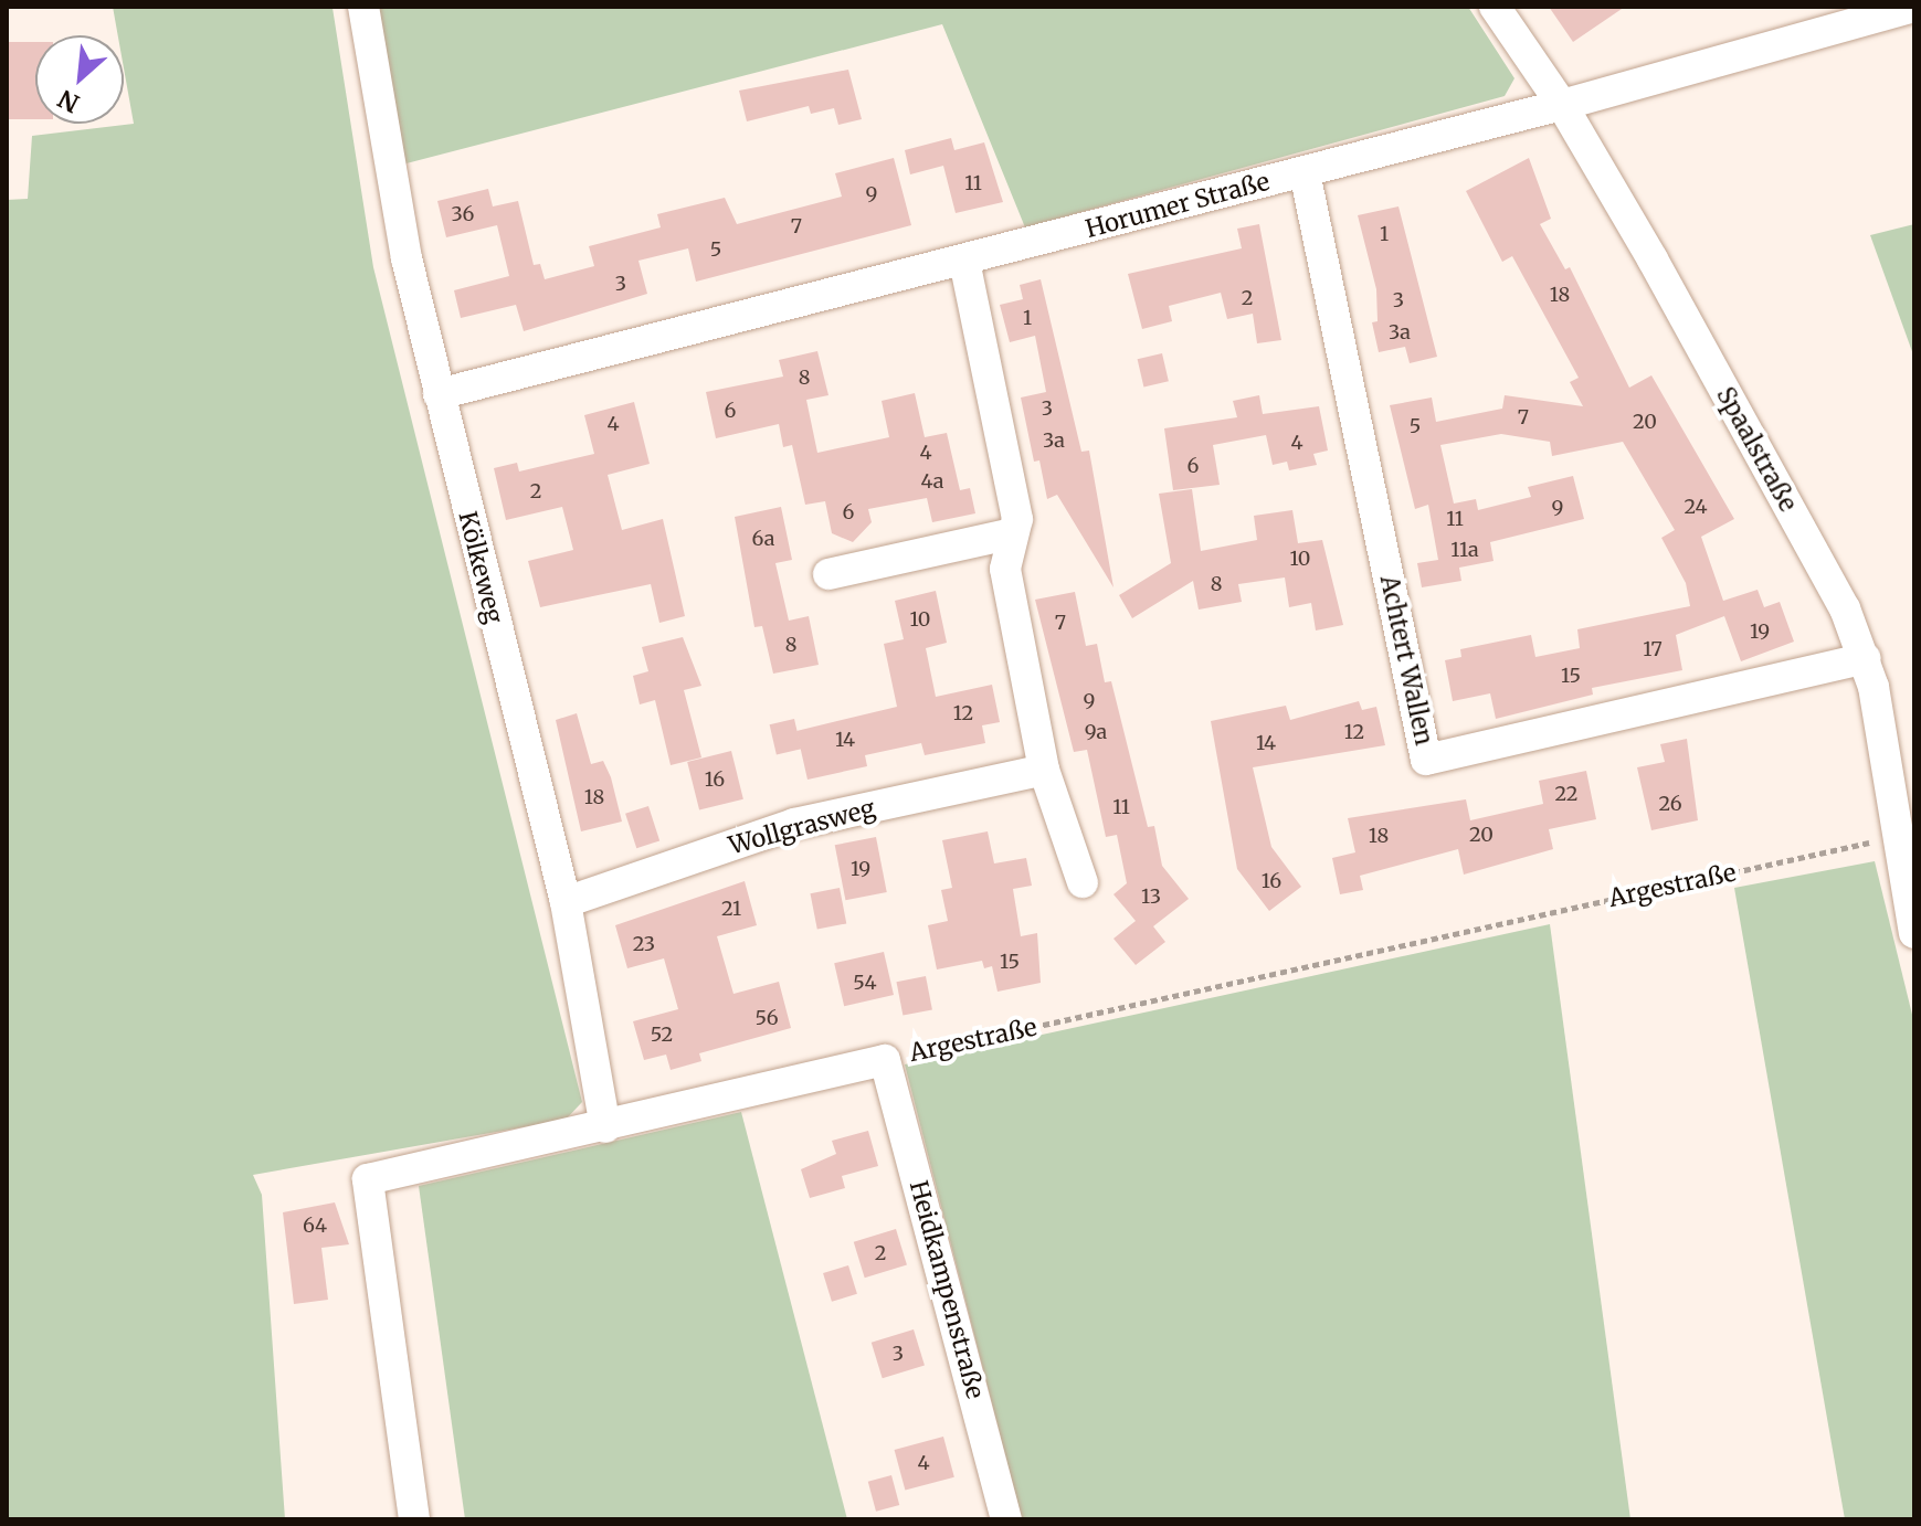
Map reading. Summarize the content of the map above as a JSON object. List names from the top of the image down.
{
  "streets": {
    "street": [
      "Horumer Straße",
      "Spaalstraße",
      "Kölkeweg",
      "Achtert Wallen",
      "Wollgrasweg",
      "Argestraße",
      "Heidkampenstraße"
    ]
  },
  "crossings": [
    ["Horumer Straße", "Spaalstraße"],
    ["Horumer Straße", "Kölkeweg"],
    ["Horumer Straße", "Achtert Wallen"],
    ["Spaalstraße", "Achtert Wallen"],
    ["Spaalstraße", "Argestraße"],
    ["Kölkeweg", "Wollgrasweg"],
    ["Kölkeweg", "Argestraße"],
    ["Argestraße", "Heidkampenstraße"]
  ],
  "house_numbers": [
    "11",
    "9",
    "36",
    "7",
    "1",
    "5",
    "3",
    "18",
    "2",
    "3",
    "1",
    "3a",
    "8",
    "3",
    "6",
    "7",
    "20",
    "4",
    "5",
    "3a",
    "4",
    "4",
    "6",
    "4a",
    "2",
    "24",
    "9",
    "6",
    "11",
    "6a",
    "11a",
    "10",
    "8",
    "10",
    "7",
    "19",
    "8",
    "17",
    "15",
    "9",
    "12",
    "9a",
    "12",
    "14",
    "14",
    "16",
    "22",
    "18",
    "26",
    "11",
    "20",
    "18",
    "19",
    "16",
    "13",
    "21",
    "23",
    "15",
    "54",
    "56",
    "52",
    "64",
    "2",
    "3",
    "4"
  ],
  "north": "bottom left"
}
